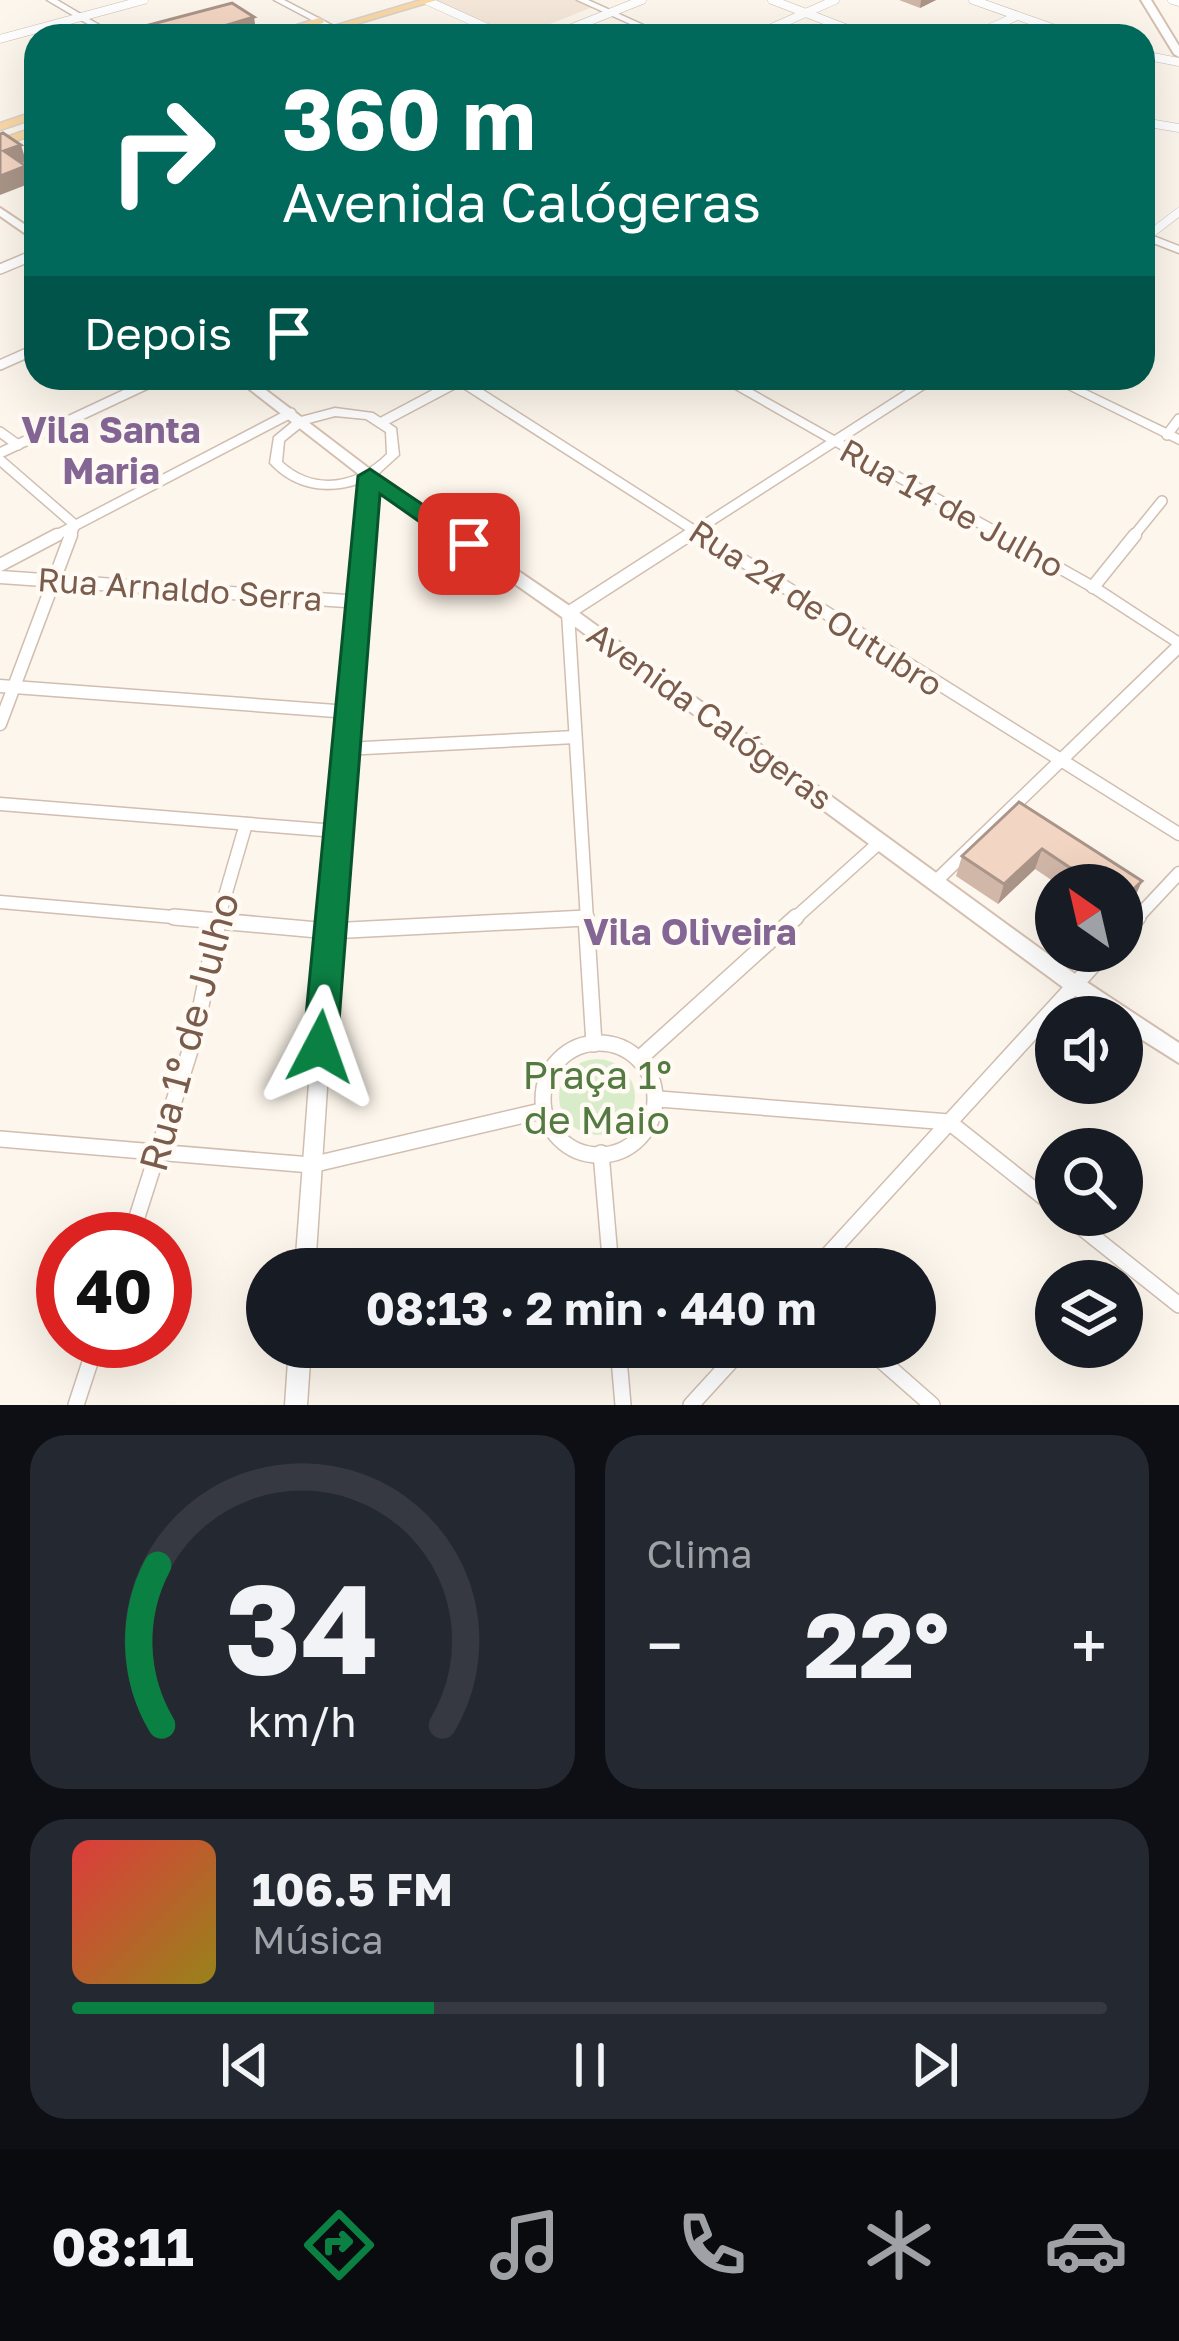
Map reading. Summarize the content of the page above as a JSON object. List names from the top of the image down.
{
  "streets": {
    "main road": ["Avenida Calógeras"],
    "street": [
      "Rua 14 de Julho",
      "Rua Arnaldo Serra",
      "Rua 24 de Outubro",
      "Rua 1º de Julho"
    ]
  },
  "districts": ["Vila Santa Maria", "Vila Oliveira"],
  "parks": ["Praça 1º de Maio"],
  "north": "top left",
  "page": {
    "turn": ["360 m", "Avenida Calógeras"],
    "then": "Depois",
    "limit": "40",
    "trip": "08:13 · 2 min · 440 m",
    "tile": "Clima",
    "heat": ["−", "22°", "+"],
    "song": ["106.5 FM", "Música"],
    "tabs": "08:11",
    "gauge": ["34", "km/h"]
  }
}
